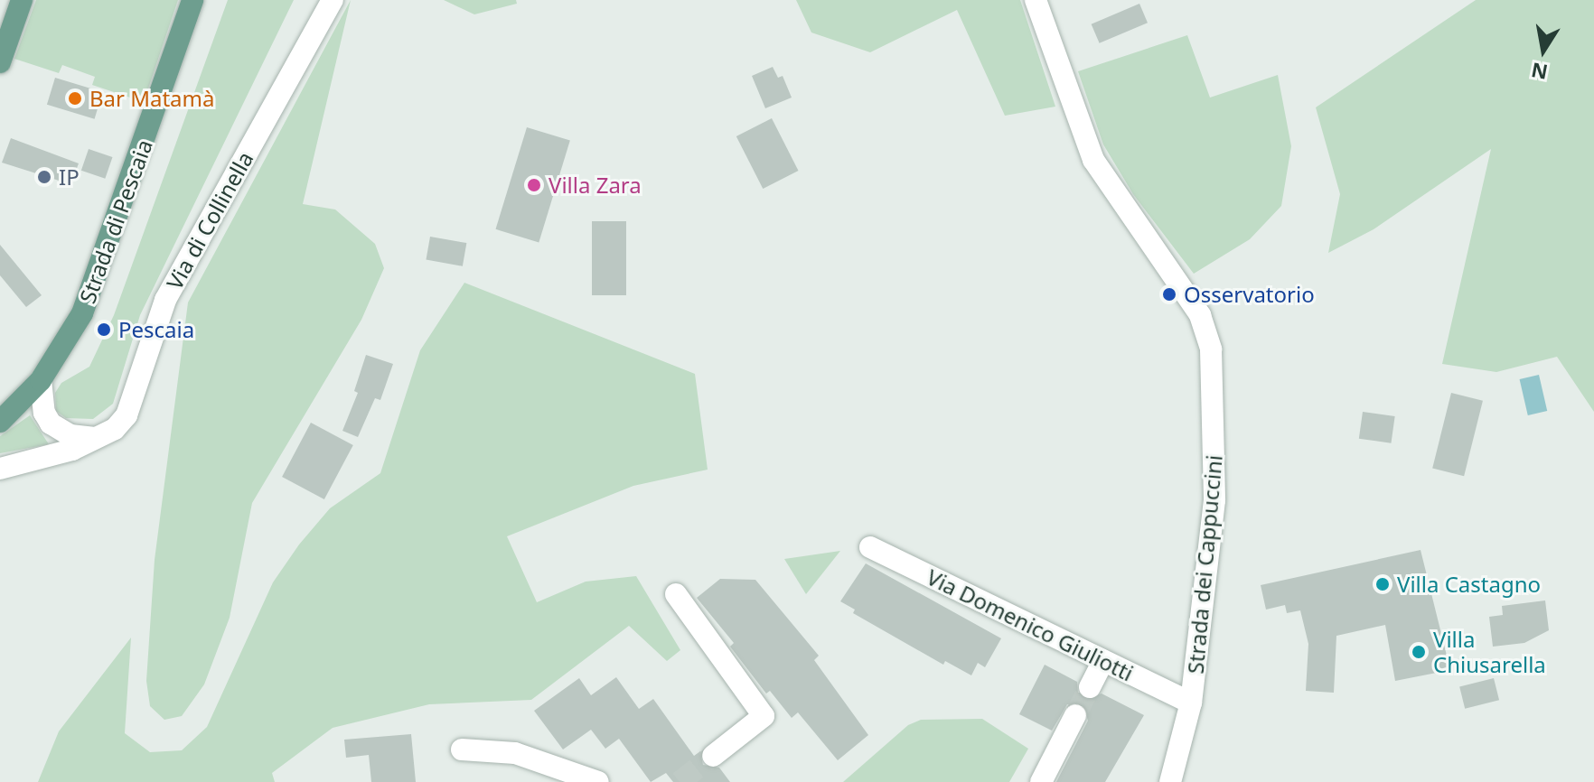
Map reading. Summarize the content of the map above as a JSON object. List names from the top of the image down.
{
  "streets": {
    "main road": ["Strada di Pescaia"],
    "street": ["Via di Collinella", "Strada dei Cappuccini", "Via Domenico Giuliotti"]
  },
  "crossings": [
    ["Strada dei Cappuccini", "Via Domenico Giuliotti"]
  ],
  "places": [
    "Bar Matamà",
    "IP",
    "Villa Zara",
    "Osservatorio",
    "Pescaia",
    "Villa Castagno",
    "Villa Chiusarella"
  ],
  "north": "bottom"
}
